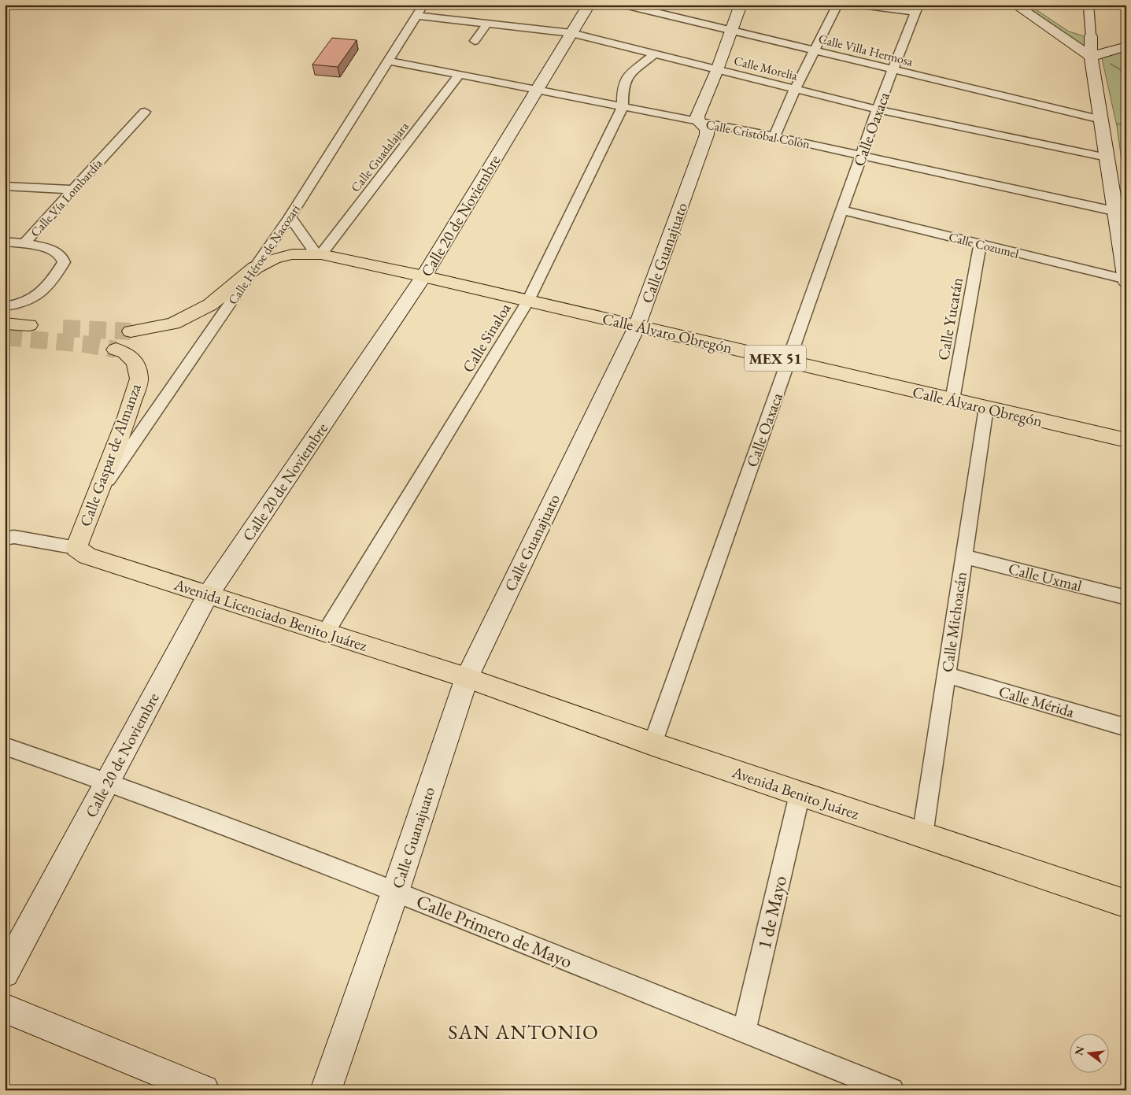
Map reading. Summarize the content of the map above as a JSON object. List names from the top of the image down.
{
  "streets": {
    "main road": [
      "Calle Álvaro Obregón",
      "MEX 51",
      "Calle Gaspar de Almanza",
      "Avenida Licenciado Benito Juárez",
      "Avenida Benito Juárez"
    ],
    "street": [
      "Calle Villa Hermosa",
      "Calle Morelia",
      "Calle Oaxaca",
      "Calle Cristóbal Colón",
      "Calle Guadalajara",
      "Calle Vía Lombardía",
      "Calle 20 de Noviembre",
      "Calle Cozumel",
      "Calle Guanajuato",
      "Calle Héroe de Nacozari",
      "Calle Yucatán",
      "Calle Sinaloa",
      "Calle Uxmal",
      "Calle Michoacán",
      "Calle Mérida",
      "1 de Mayo",
      "Calle Primero de Mayo"
    ]
  },
  "crossings": [
    ["Calle Villa Hermosa", "Calle Oaxaca"],
    ["Calle Morelia", "Calle Oaxaca"],
    ["Calle Morelia", "Calle 20 de Noviembre"],
    ["Calle Morelia", "Calle Héroe de Nacozari"],
    ["Calle Morelia", "Calle Sinaloa"],
    ["Calle Oaxaca", "Calle Cristóbal Colón"],
    ["Calle Oaxaca", "Calle Cozumel"],
    ["Calle Oaxaca", "Calle Álvaro Obregón"],
    ["Calle Oaxaca", "Avenida Benito Juárez"],
    ["Calle Cristóbal Colón", "Calle Guadalajara"],
    ["Calle Cristóbal Colón", "Calle 20 de Noviembre"],
    ["Calle Cristóbal Colón", "Calle Guanajuato"],
    ["Calle Cristóbal Colón", "Calle Héroe de Nacozari"],
    ["Calle Cristóbal Colón", "Calle Sinaloa"],
    ["Calle Guadalajara", "Calle Álvaro Obregón"],
    ["Calle 20 de Noviembre", "Calle Álvaro Obregón"],
    ["Calle 20 de Noviembre", "Avenida Licenciado Benito Juárez"],
    ["Calle 20 de Noviembre", "Calle Primero de Mayo"],
    ["Calle Cozumel", "Calle Yucatán"],
    ["Calle Guanajuato", "Calle Álvaro Obregón"],
    ["Calle Guanajuato", "Avenida Licenciado Benito Juárez"],
    ["Calle Guanajuato", "Avenida Benito Juárez"],
    ["Calle Guanajuato", "Calle Primero de Mayo"],
    ["Calle Héroe de Nacozari", "Calle Álvaro Obregón"],
    ["Calle Héroe de Nacozari", "Calle Gaspar de Almanza"],
    ["Calle Yucatán", "Calle Álvaro Obregón"],
    ["Calle Álvaro Obregón", "Calle Sinaloa"],
    ["Calle Álvaro Obregón", "Calle Michoacán"],
    ["Calle Sinaloa", "Avenida Licenciado Benito Juárez"],
    ["Calle Gaspar de Almanza", "Avenida Licenciado Benito Juárez"],
    ["Calle Uxmal", "Calle Michoacán"],
    ["Avenida Licenciado Benito Juárez", "Avenida Benito Juárez"],
    ["Calle Michoacán", "Calle Mérida"],
    ["Calle Michoacán", "Avenida Benito Juárez"],
    ["Avenida Benito Juárez", "1 de Mayo"],
    ["1 de Mayo", "Calle Primero de Mayo"]
  ],
  "districts": ["SAN ANTONIO"],
  "north": "left"
}
